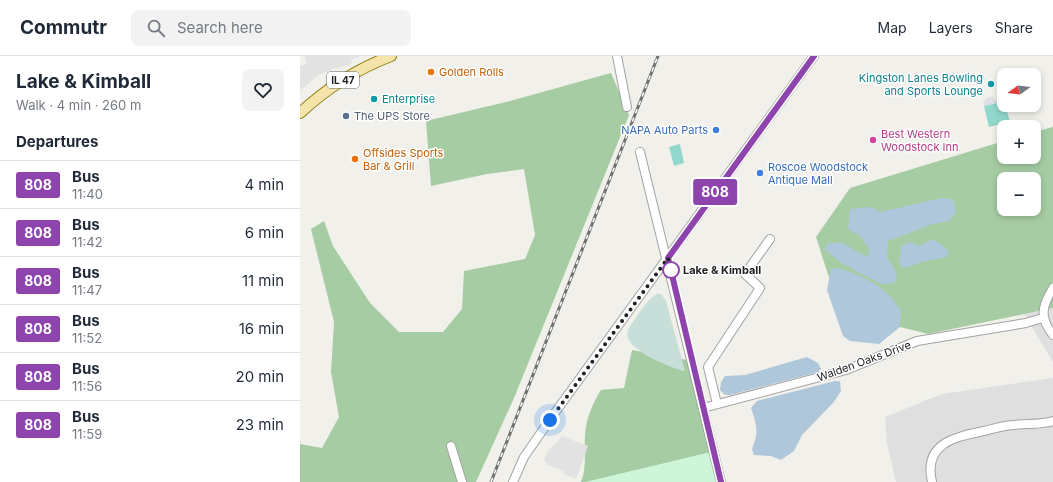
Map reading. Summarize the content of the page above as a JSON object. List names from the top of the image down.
{
  "streets": {
    "main road": ["IL 47"],
    "street": ["Walden Oaks Drive"]
  },
  "places": [
    "Golden Rolls",
    "Kingston Lanes Bowling and Sports Lounge",
    "Enterprise",
    "The UPS Store",
    "NAPA Auto Parts",
    "Best Western Woodstock Inn",
    "Offsides Sports Bar & Grill",
    "Roscoe Woodstock Antique Mall",
    "Lake & Kimball"
  ],
  "lines": ["bus line 808"],
  "north": "left",
  "page": {
    "header": "Commutr",
    "search": "Search here",
    "nav": ["Map", "Layers", "Share"],
    "heading": [
      ["Lake & Kimball", "Walk · 4 min · 260 m"],
      "Departures"
    ],
    "on_map": "808",
    "map_buttons": ["+", "−"],
    "list": [
      {
        "mark": "808",
        "name": "Bus",
        "note": "11:40",
        "value": "4 min"
      },
      {
        "mark": "808",
        "name": "Bus",
        "note": "11:42",
        "value": "6 min"
      },
      {
        "mark": "808",
        "name": "Bus",
        "note": "11:47",
        "value": "11 min"
      },
      {
        "mark": "808",
        "name": "Bus",
        "note": "11:52",
        "value": "16 min"
      },
      {
        "mark": "808",
        "name": "Bus",
        "note": "11:56",
        "value": "20 min"
      },
      {
        "mark": "808",
        "name": "Bus",
        "note": "11:59",
        "value": "23 min"
      }
    ]
  }
}
